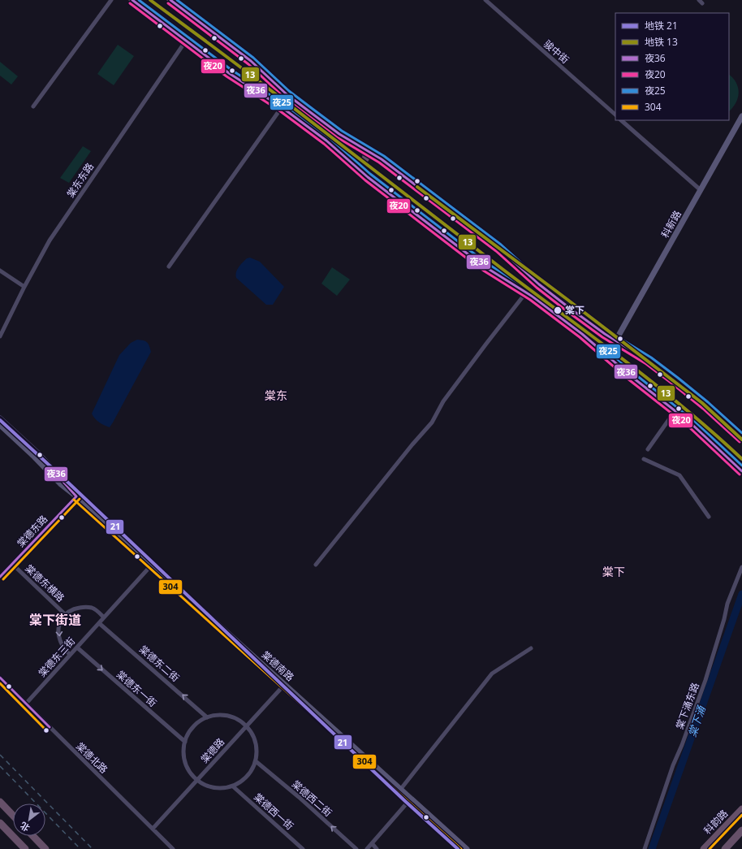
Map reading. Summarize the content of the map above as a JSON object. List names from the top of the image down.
{
  "streets": {
    "highway": ["科韵路"],
    "street": [
      "骏中街",
      "棠东东路",
      "科新路",
      "棠德东路",
      "棠德东横路",
      "棠德东三街",
      "棠德东二街",
      "棠德南路",
      "棠德东一街",
      "棠下涌东路",
      "棠德路",
      "棠德北路",
      "棠德西二街",
      "棠德西一街"
    ]
  },
  "crossings": [
    ["棠德东路", "棠德东横路"],
    ["棠德东路", "棠德南路"],
    ["棠德东三街", "棠德东二街"],
    ["棠德东三街", "棠德南路"],
    ["棠德东三街", "棠德东一街"],
    ["棠德东三街", "棠德北路"],
    ["棠德南路", "棠德路"],
    ["棠德路", "棠德北路"]
  ],
  "one_way": ["棠德东二街", "棠德东一街", "棠德西二街"],
  "districts": ["棠东", "棠下", "棠下街道"],
  "water": ["棠下涌"],
  "places": ["棠下"],
  "lines": [
    "metro line 13",
    "transit line 夜36",
    "transit line 夜25",
    "transit line 夜20",
    "metro line 21",
    "transit line 304"
  ],
  "legend": [
    "地铁 21",
    "地铁 13",
    "夜36",
    "夜20",
    "夜25",
    "304"
  ],
  "north": "bottom left"
}
